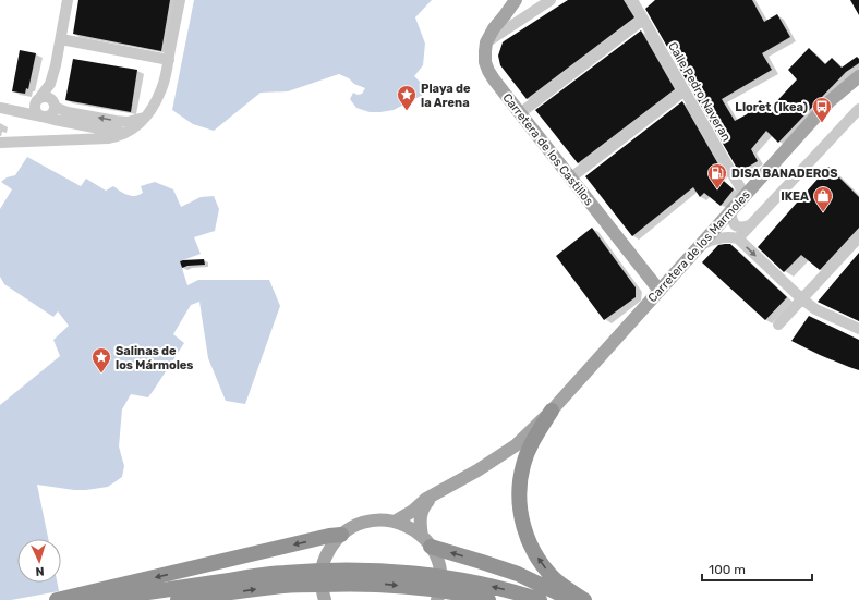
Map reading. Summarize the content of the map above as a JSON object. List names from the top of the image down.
{
  "streets": {
    "main road": ["Carretera de los Castillos", "Carretera de los Marmoles"],
    "street": ["Calle Pedro Naveran"]
  },
  "crossings": [
    ["Calle Pedro Naveran", "Carretera de los Marmoles"],
    ["Carretera de los Castillos", "Carretera de los Marmoles"]
  ],
  "places": {
    "place": ["Playa de la Arena", "Salinas de los Mármoles"],
    "bus stop": ["Lloret (Ikea)"],
    "fuel station": ["DISA BANADEROS"],
    "shop": ["IKEA"]
  },
  "scale_bar": "100 m",
  "north": "bottom"
}
